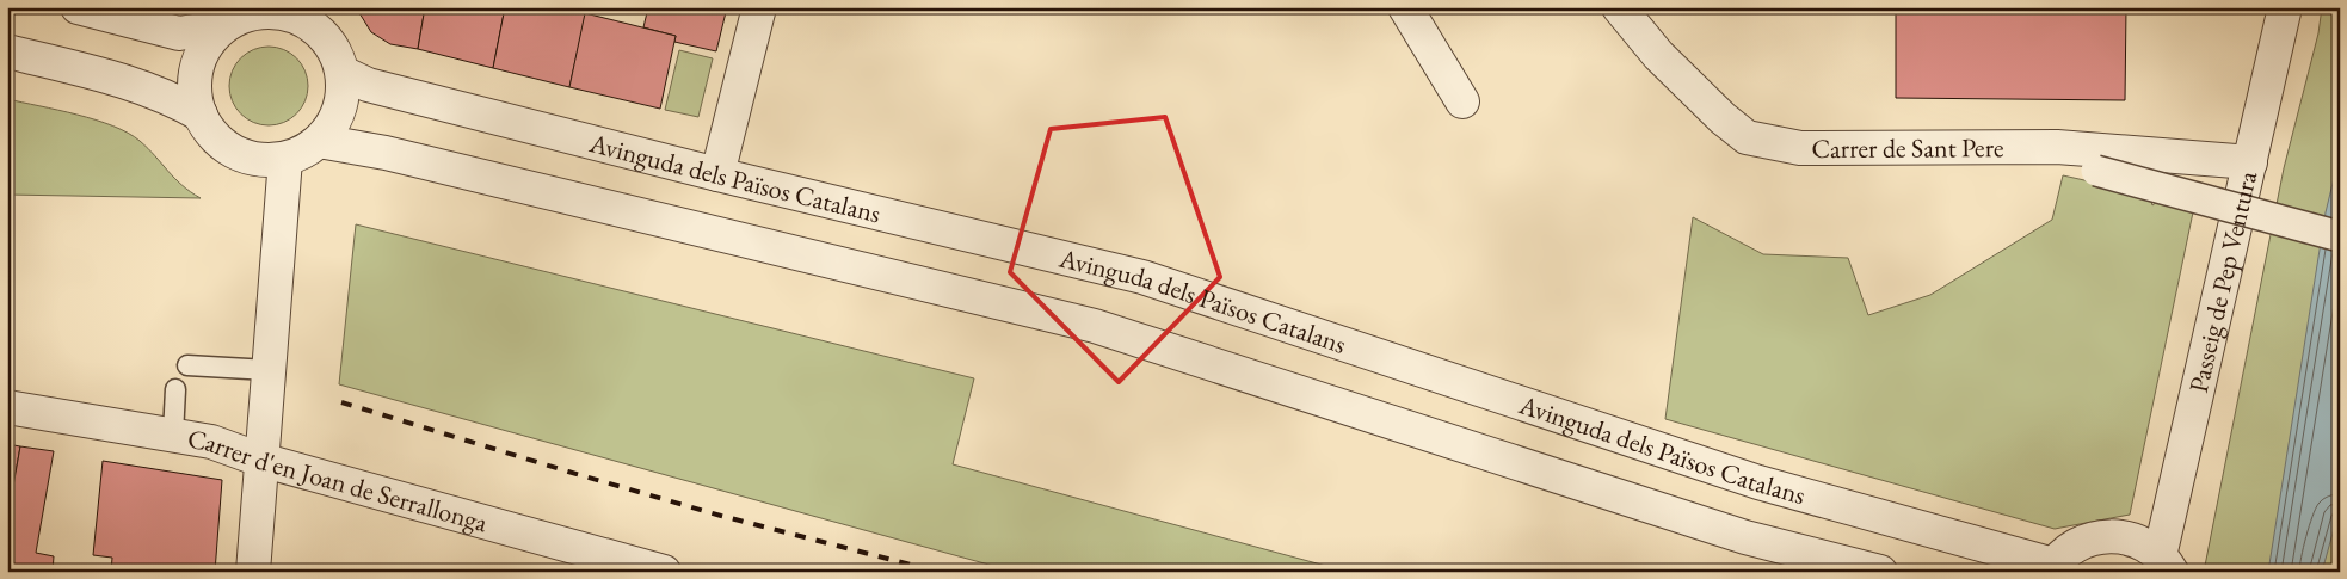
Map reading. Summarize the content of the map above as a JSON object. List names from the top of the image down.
{
  "streets": {
    "street": [
      "Carrer de Sant Pere",
      "Avinguda dels Països Catalans",
      "Passeig de Pep Ventura",
      "Carrer d'en Joan de Serrallonga"
    ]
  },
  "crossings": [
    ["Carrer de Sant Pere", "Passeig de Pep Ventura"]
  ]
}
